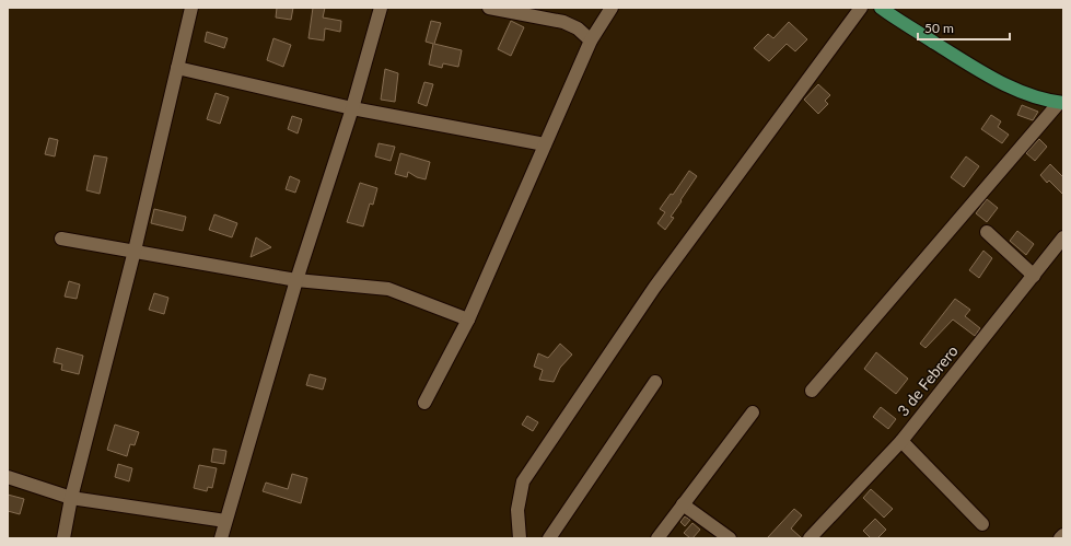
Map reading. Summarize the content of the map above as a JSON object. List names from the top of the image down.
{
  "streets": {
    "street": ["3 de Febrero"]
  },
  "scale_bar": "50 m"
}
